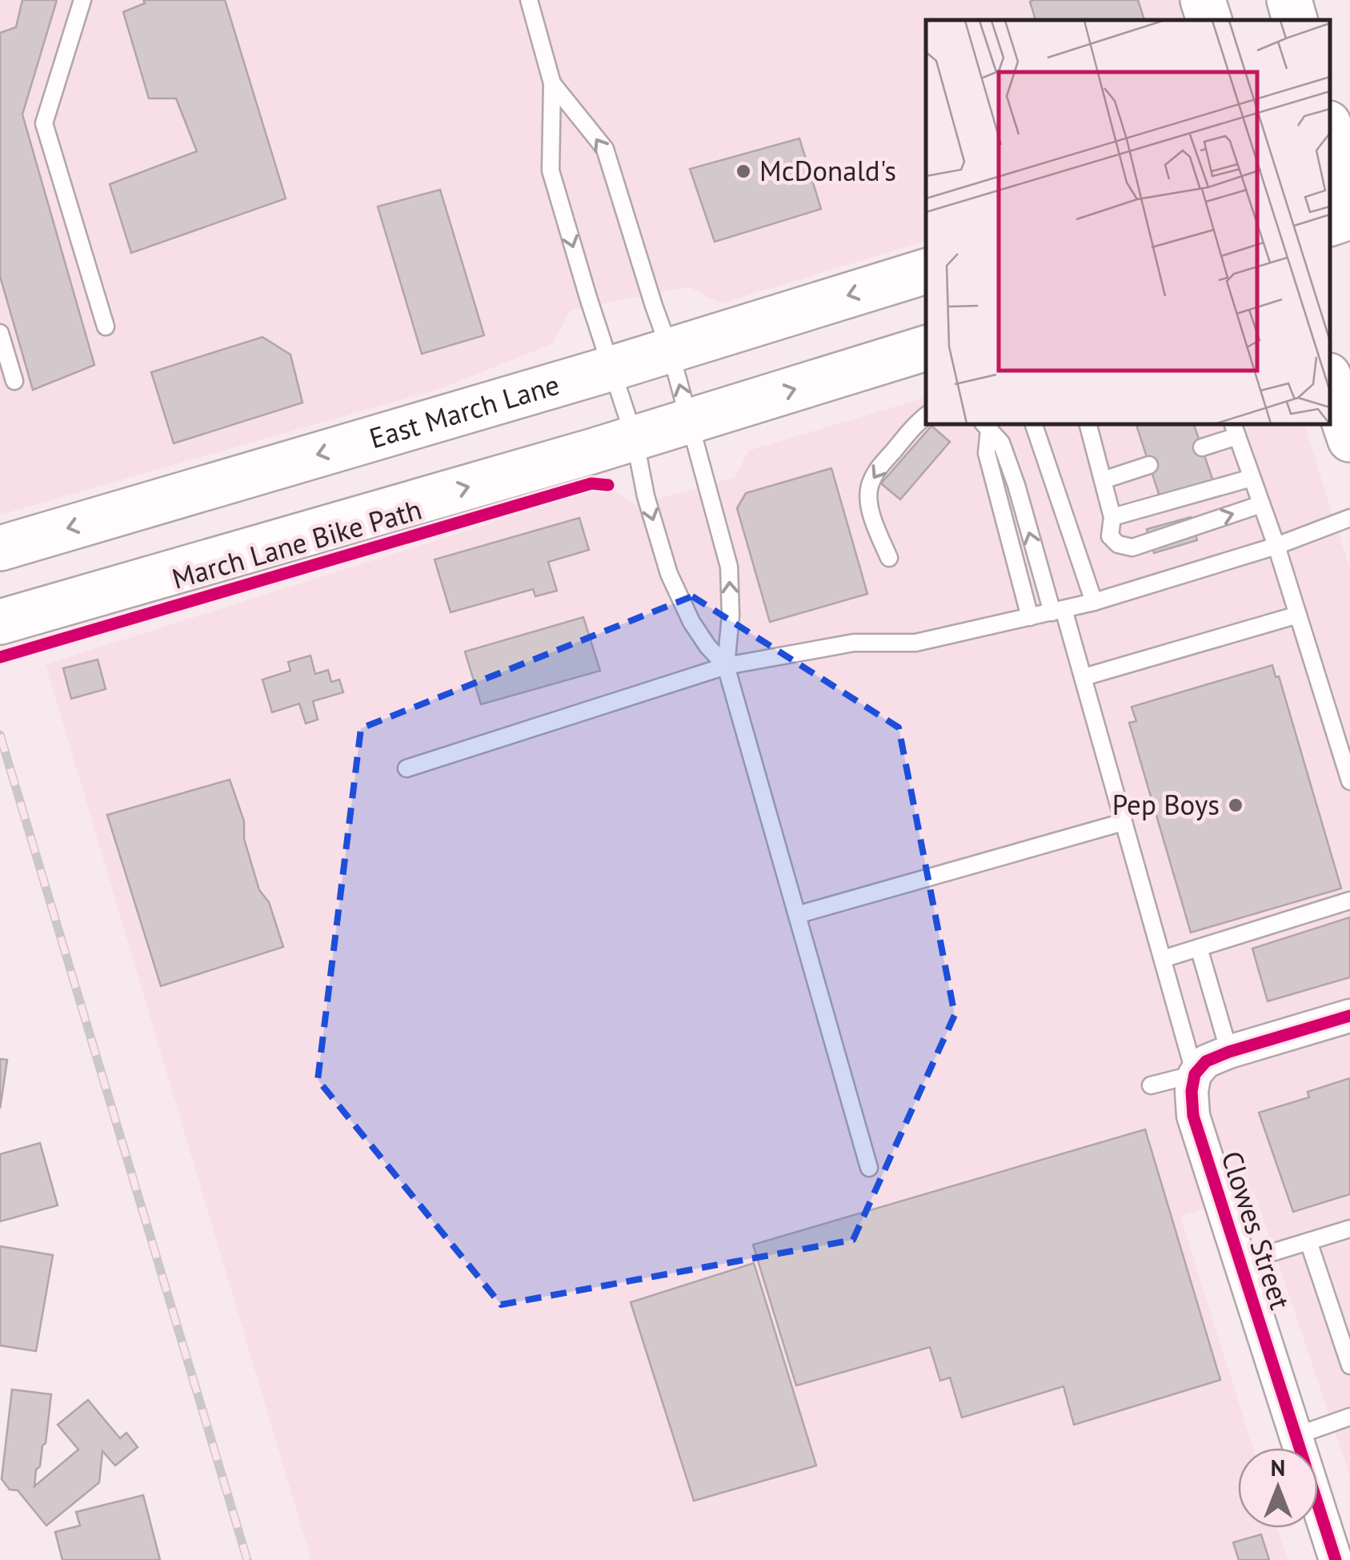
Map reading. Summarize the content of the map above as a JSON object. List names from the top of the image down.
{
  "streets": {
    "main road": ["East March Lane"],
    "street": ["Clowes Street"],
    "cycle path": ["March Lane Bike Path"]
  },
  "places": ["McDonald's", "Pep Boys"],
  "north": "top"
}
